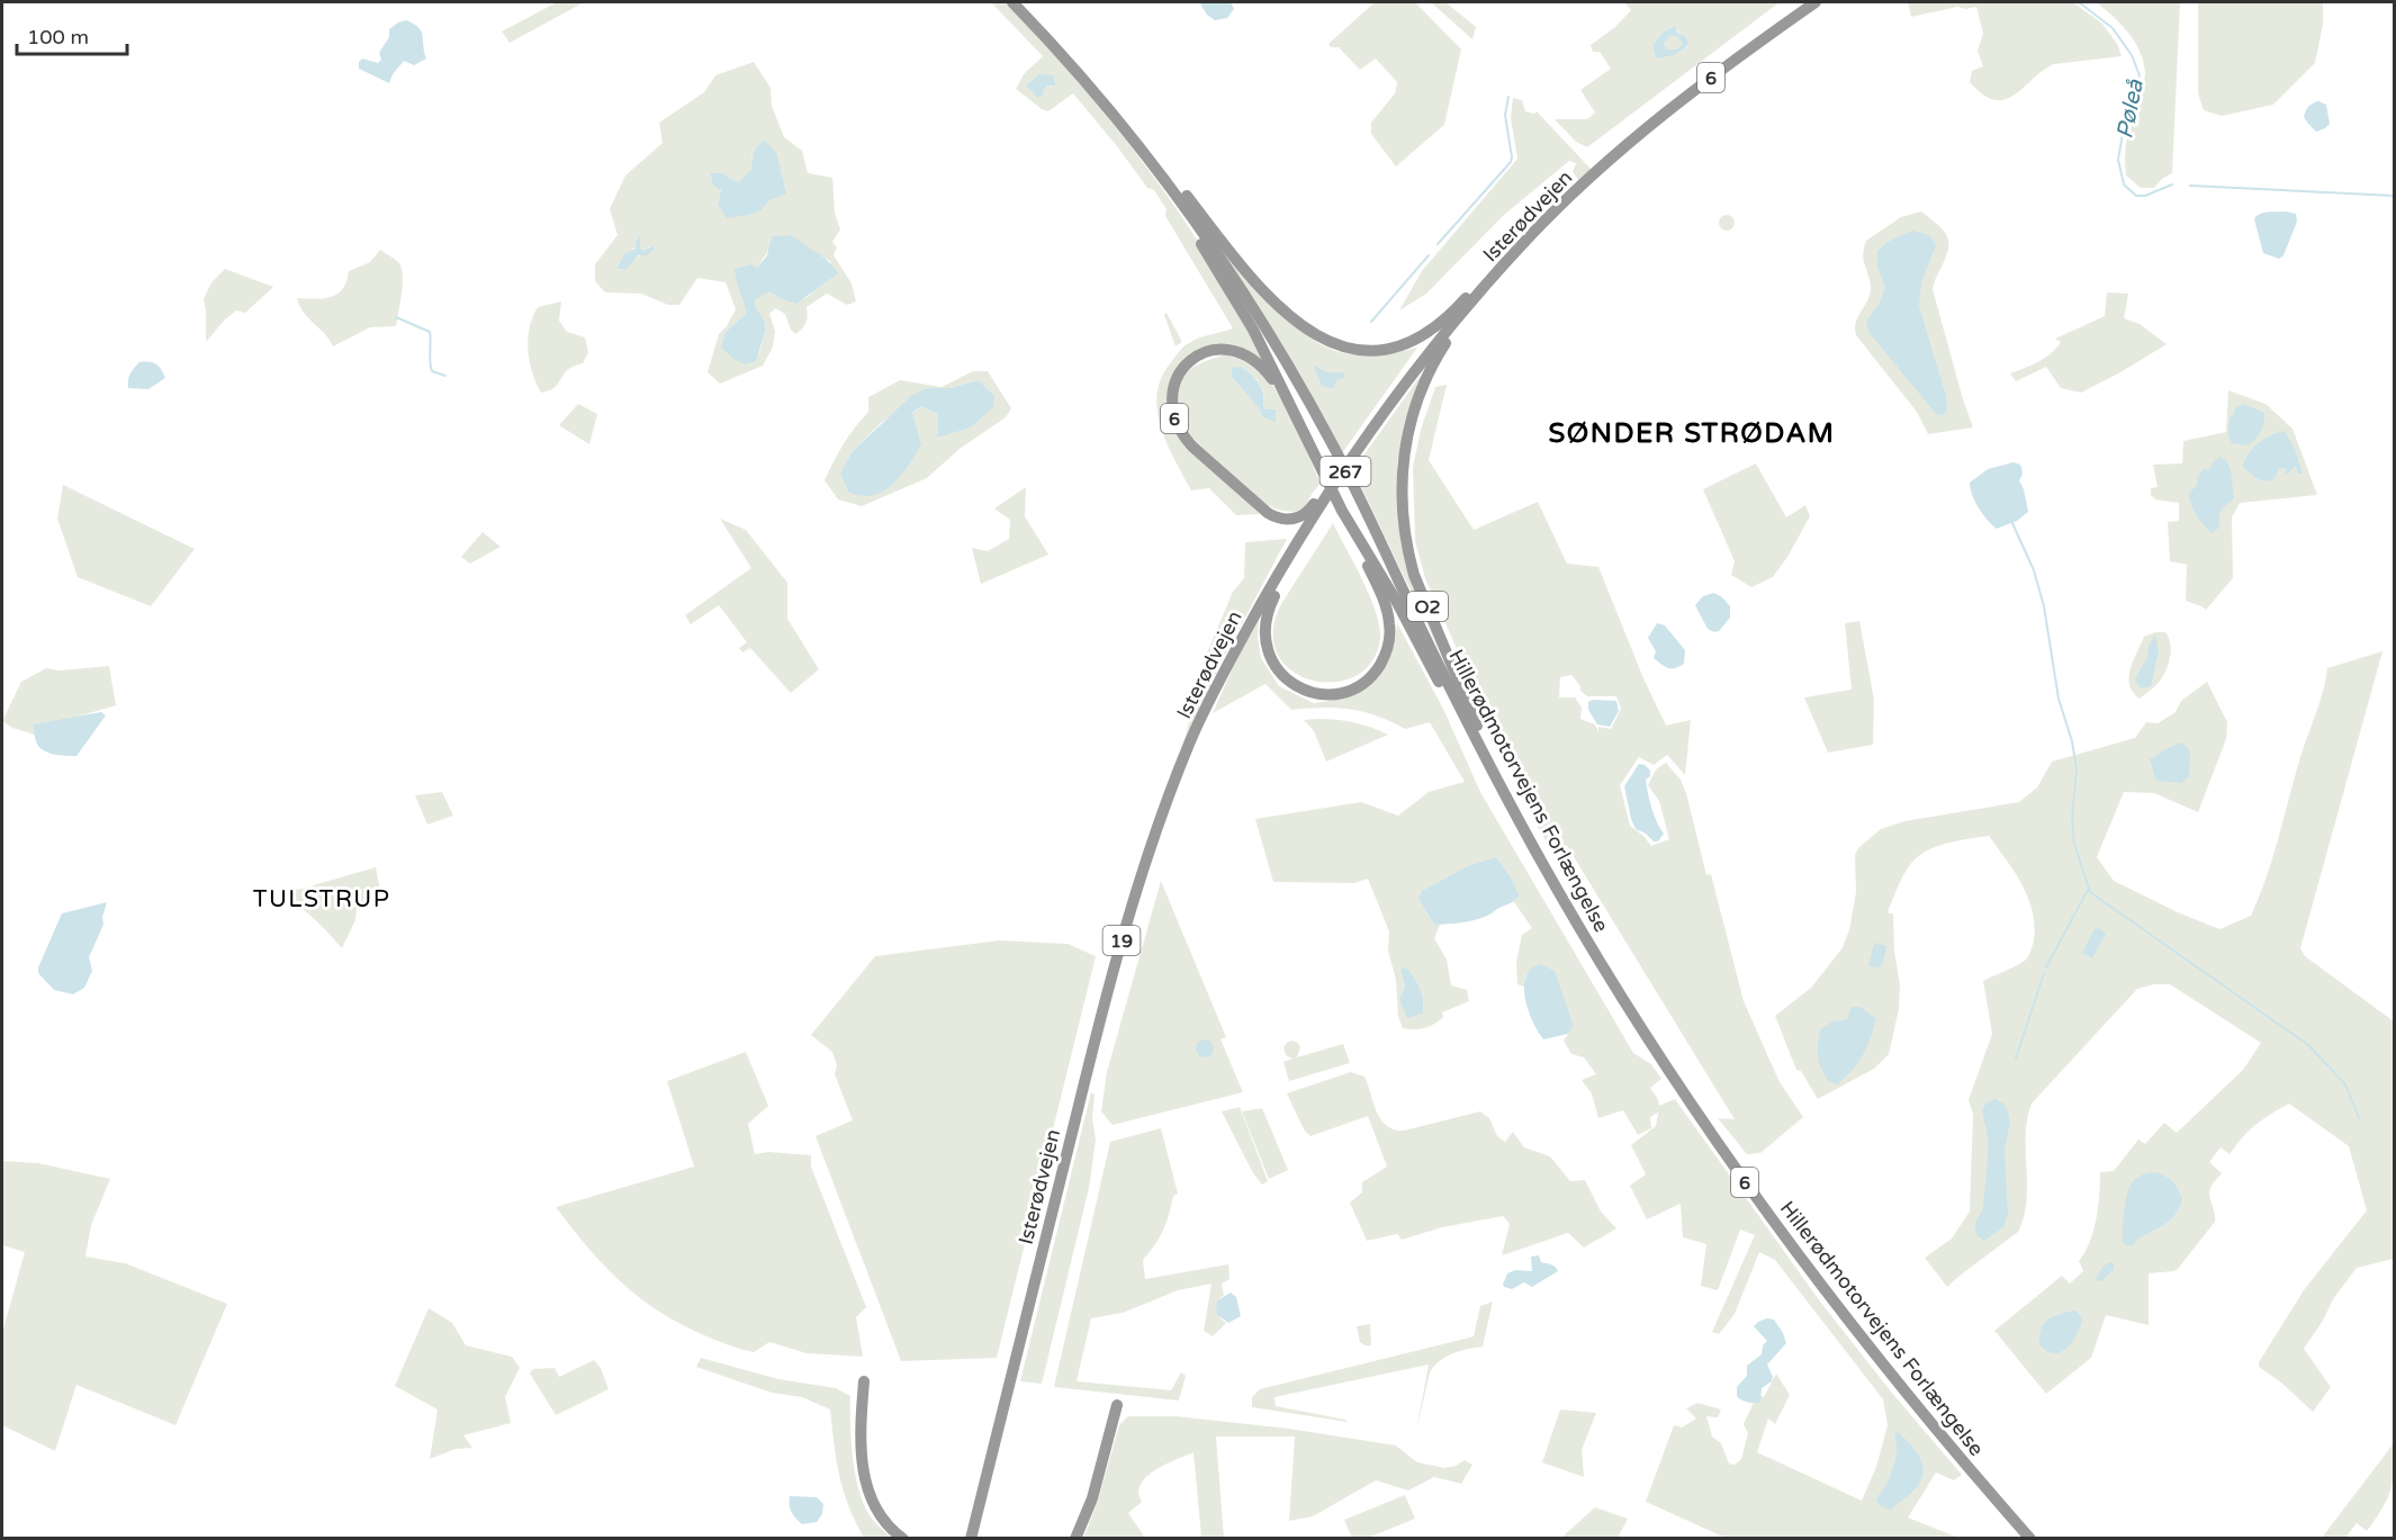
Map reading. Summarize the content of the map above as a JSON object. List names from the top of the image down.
{
  "streets": {
    "highway": [
      "6",
      "Isterødvejen",
      "267",
      "O2",
      "Hillerødmotorvejens Forlængelse",
      "19"
    ]
  },
  "crossings": [
    ["6", "Isterødvejen"],
    ["6", "Hillerødmotorvejens Forlængelse"],
    ["Isterødvejen", "O2"],
    ["O2", "Hillerødmotorvejens Forlængelse"]
  ],
  "districts": ["SØNDER STRØDAM", "TULSTRUP"],
  "water": ["Pøleå"],
  "scale_bar": "100 m"
}
